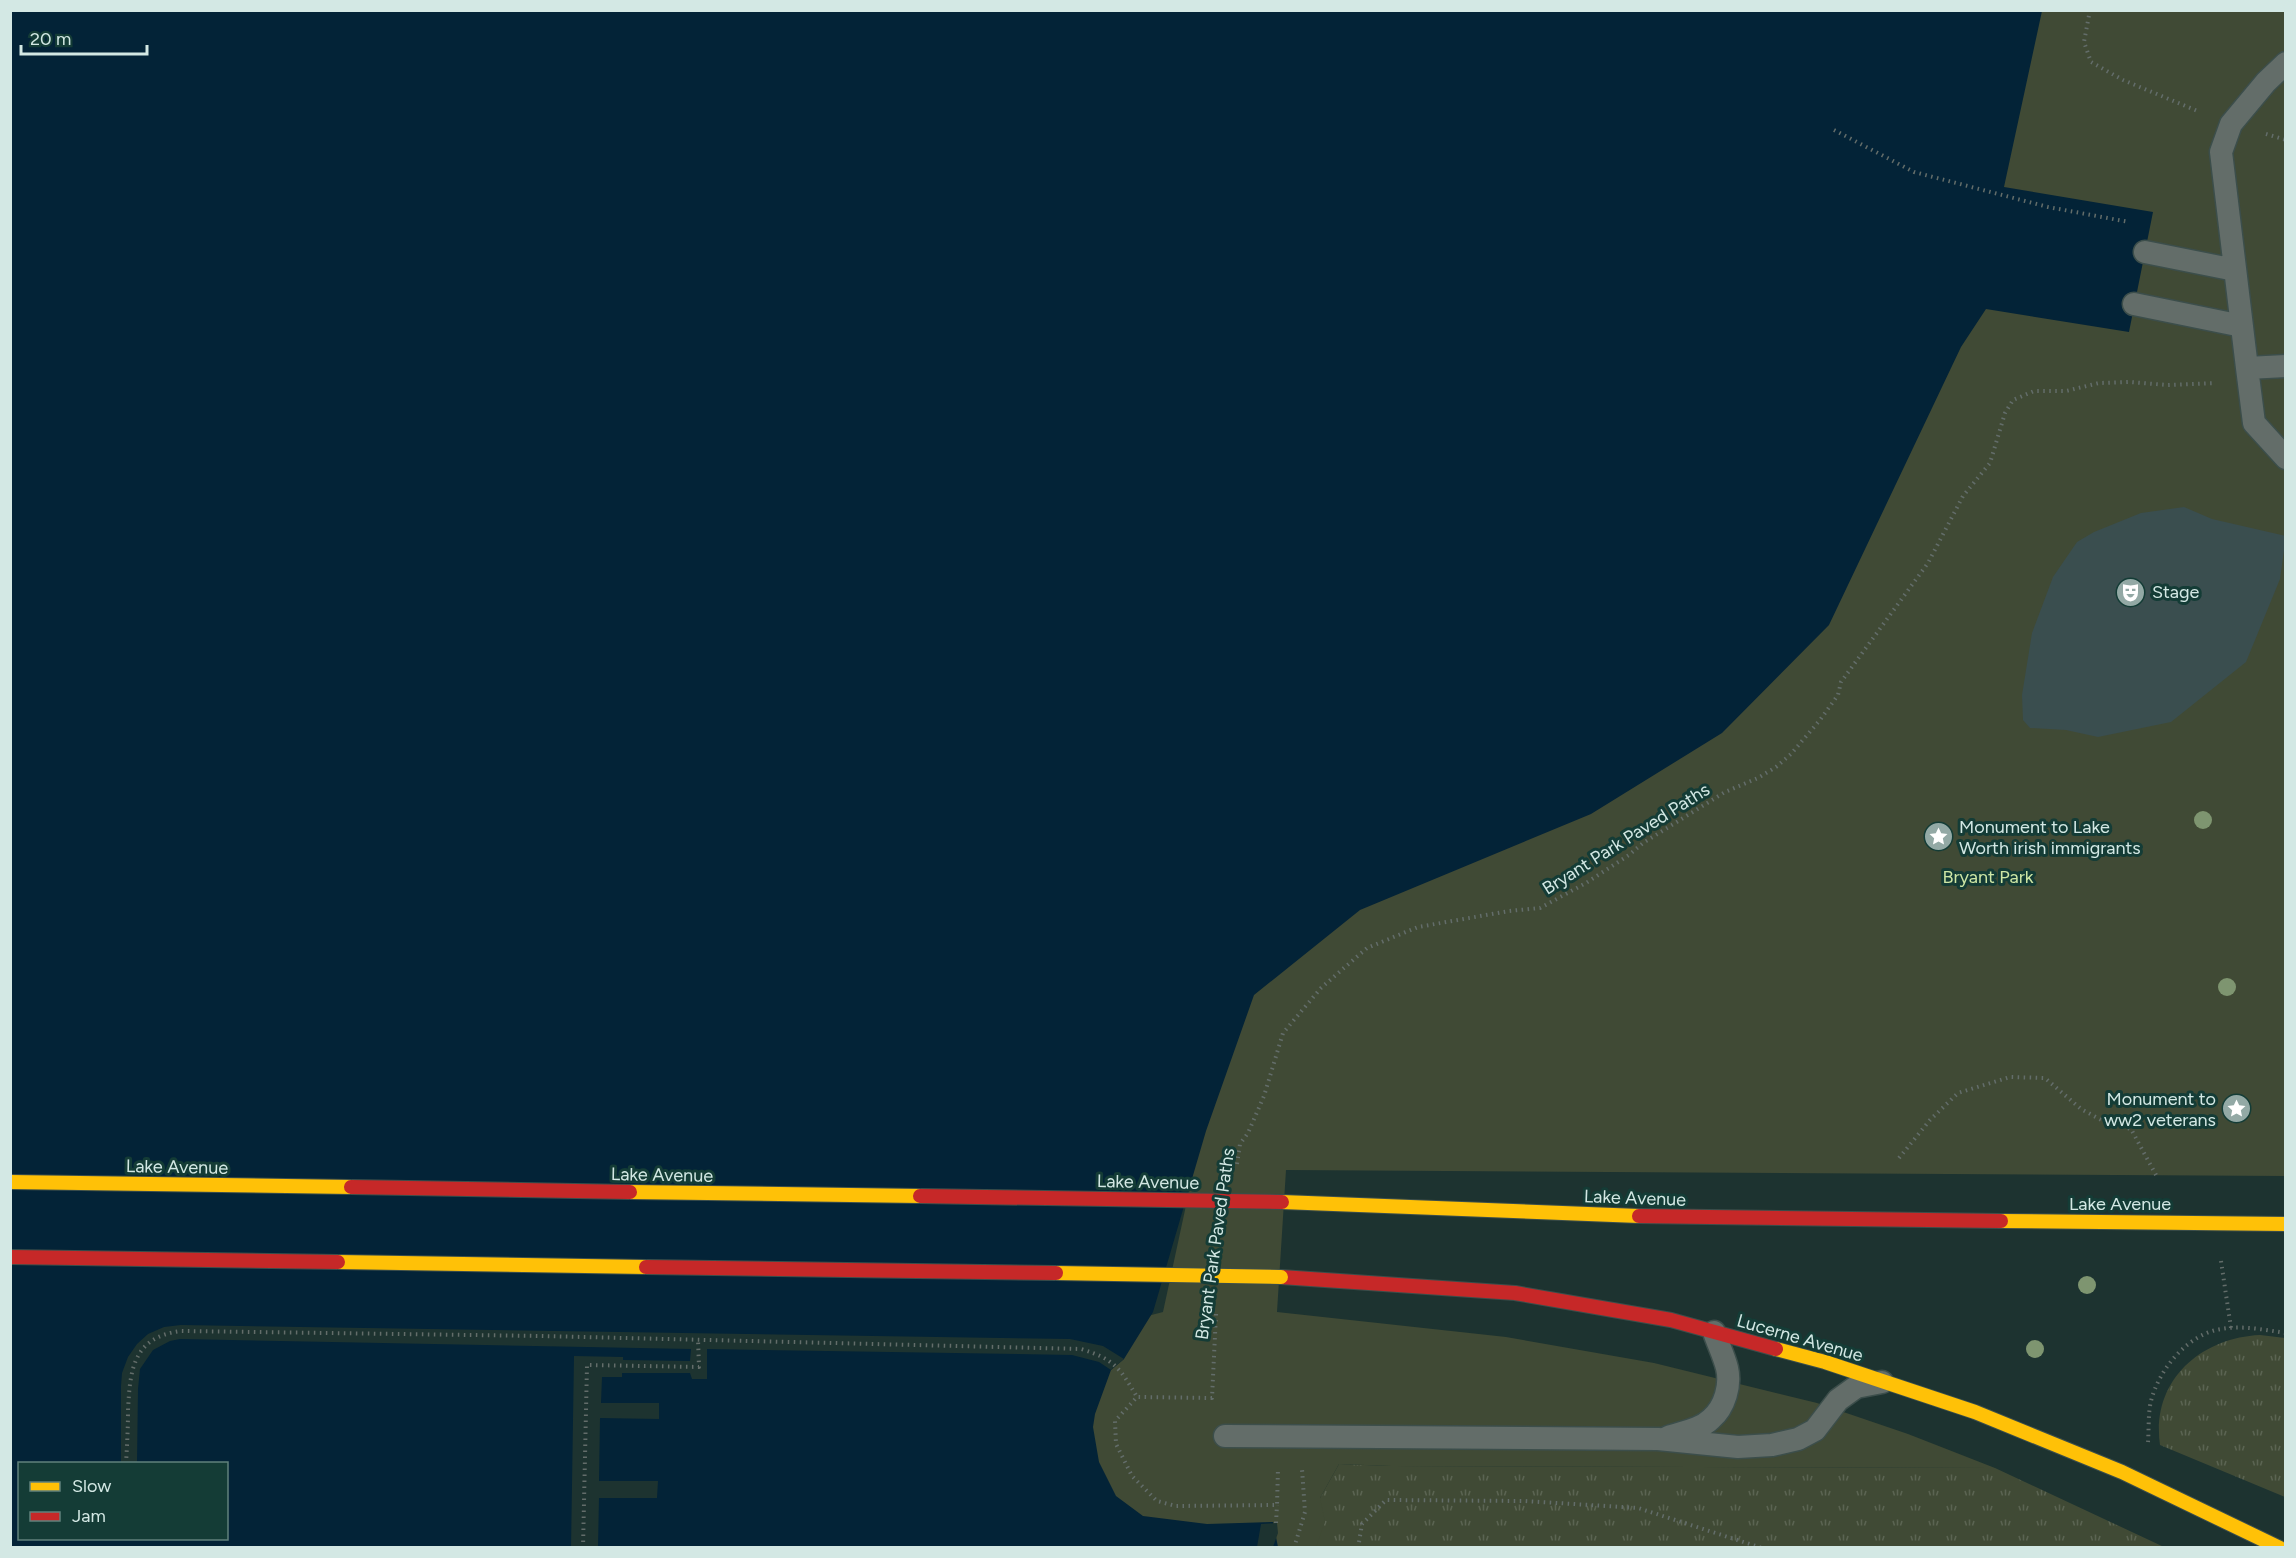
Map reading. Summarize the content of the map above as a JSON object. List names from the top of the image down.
{
  "streets": {
    "main road": ["Lake Avenue", "Lucerne Avenue"],
    "path": ["Bryant Park Paved Paths"]
  },
  "parks": ["Bryant Park"],
  "places": {
    "theatre": ["Stage"],
    "place": ["Monument to Lake Worth irish immigrants", "Monument to ww2 veterans"]
  },
  "legend": ["Slow", "Jam"],
  "scale_bar": "20 m"
}
